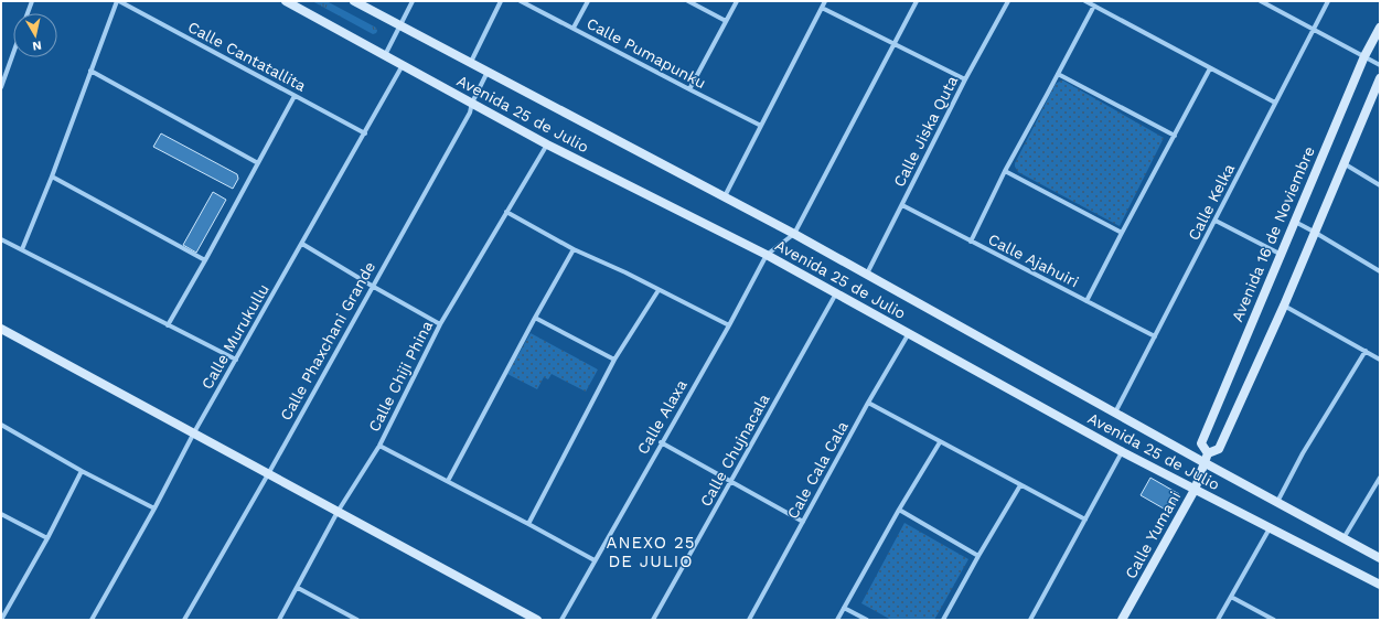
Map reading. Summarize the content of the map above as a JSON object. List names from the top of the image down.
{
  "streets": {
    "main road": ["Avenida 25 de Julio", "Avenida 16 de Noviembre", "Calle Yumani"],
    "street": [
      "Calle Pumapunku",
      "Calle Cantatallita",
      "Calle Jiska Quta",
      "Calle Kelka",
      "Calle Ajahuiri",
      "Calle Murukullu",
      "Calle Phaxchani Grande",
      "Calle Chiji Phina",
      "Calle Alaxa",
      "Calle Chujnacala",
      "Cale Cala Cala"
    ]
  },
  "crossings": [
    ["Calle Cantatallita", "Calle Murukullu"],
    ["Avenida 25 de Julio", "Calle Jiska Quta"],
    ["Avenida 25 de Julio", "Calle Kelka"],
    ["Avenida 25 de Julio", "Avenida 16 de Noviembre"],
    ["Avenida 25 de Julio", "Calle Murukullu"],
    ["Avenida 25 de Julio", "Calle Phaxchani Grande"],
    ["Avenida 25 de Julio", "Calle Chiji Phina"],
    ["Avenida 25 de Julio", "Calle Alaxa"],
    ["Avenida 25 de Julio", "Calle Chujnacala"],
    ["Avenida 25 de Julio", "Cale Cala Cala"],
    ["Avenida 25 de Julio", "Calle Yumani"],
    ["Calle Jiska Quta", "Calle Ajahuiri"],
    ["Calle Kelka", "Calle Ajahuiri"],
    ["Avenida 16 de Noviembre", "Calle Yumani"]
  ],
  "districts": ["ANEXO 25 DE JULIO"],
  "north": "bottom"
}
